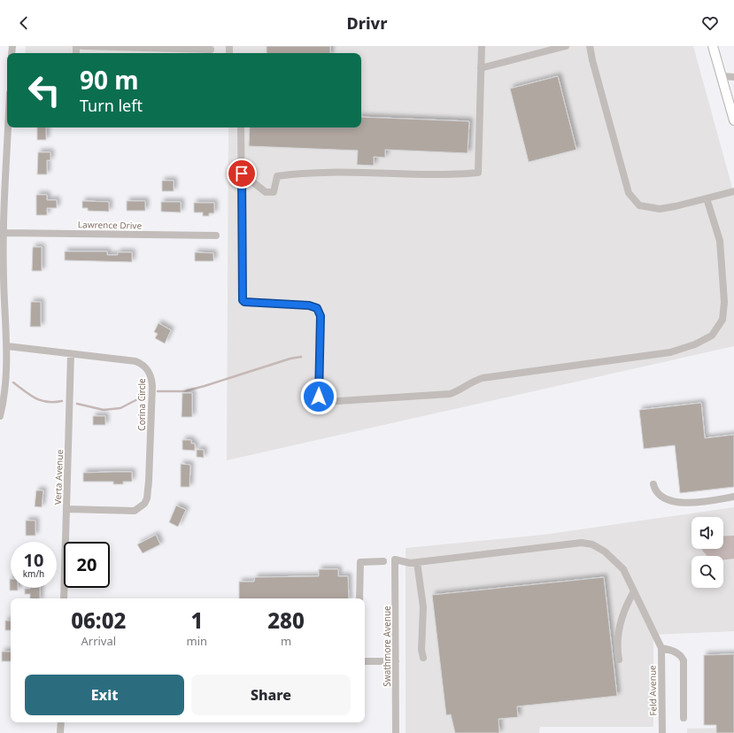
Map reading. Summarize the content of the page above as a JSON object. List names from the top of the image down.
{
  "streets": {
    "street": [
      "Lawrence Drive",
      "Corina Circle",
      "Verta Avenue",
      "Swathmore Avenue",
      "Feld Avenue"
    ]
  },
  "crossings": [
    ["Corina Circle", "Verta Avenue"]
  ],
  "page": {
    "header": "Drivr",
    "turn": ["90 m", "Turn left"],
    "speed": "10 km/h",
    "limit": "20",
    "eta": [
      "06:02",
      "Arrival",
      "1",
      "min",
      "280",
      "m"
    ],
    "buttons": ["Exit", "Share"]
  }
}
